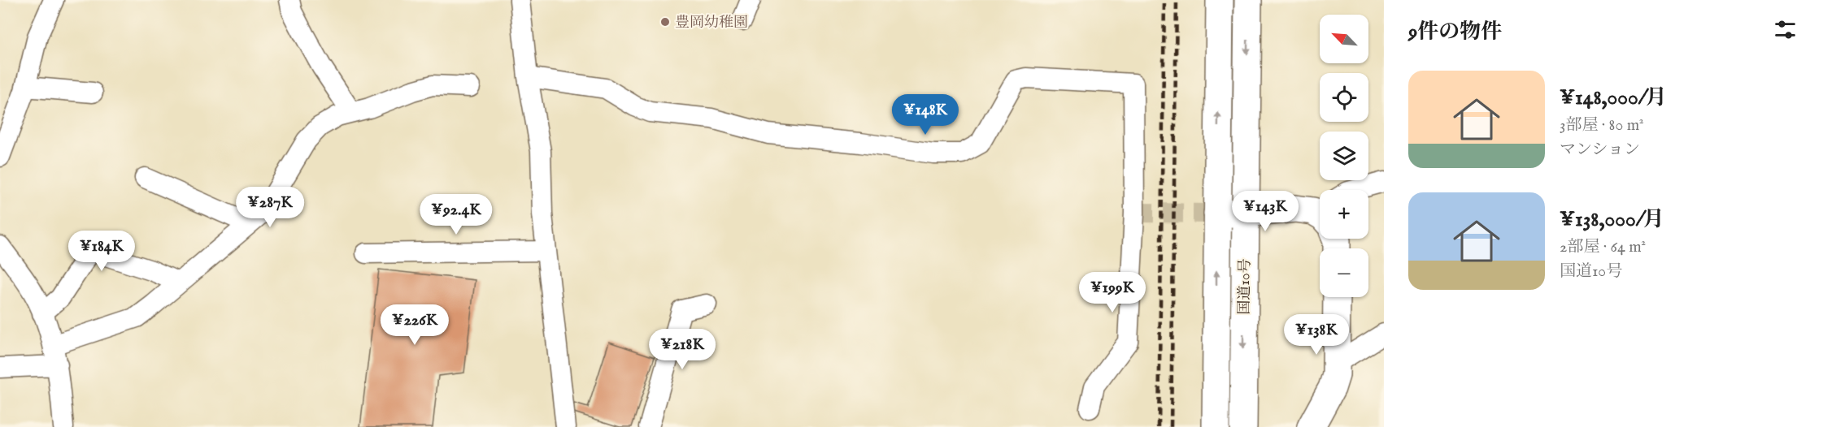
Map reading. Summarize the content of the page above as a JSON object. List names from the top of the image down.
{
  "streets": {
    "main road": ["国道10号"]
  },
  "places": ["豊岡幼稚園"],
  "north": "top left",
  "page": {
    "heading": "9件の物件",
    "map_buttons": ["+", "−"],
    "list": [
      {
        "name": "¥148,000/月",
        "note": "3部屋 · 80 m² · マンション"
      },
      {
        "name": "¥138,000/月",
        "note": "2部屋 · 64 m² · 国道10号"
      }
    ],
    "price": [
      "¥148K",
      "¥287K",
      "¥143K",
      "¥92.4K",
      "¥184K",
      "¥199K",
      "¥226K",
      "¥138K",
      "¥218K"
    ]
  }
}
